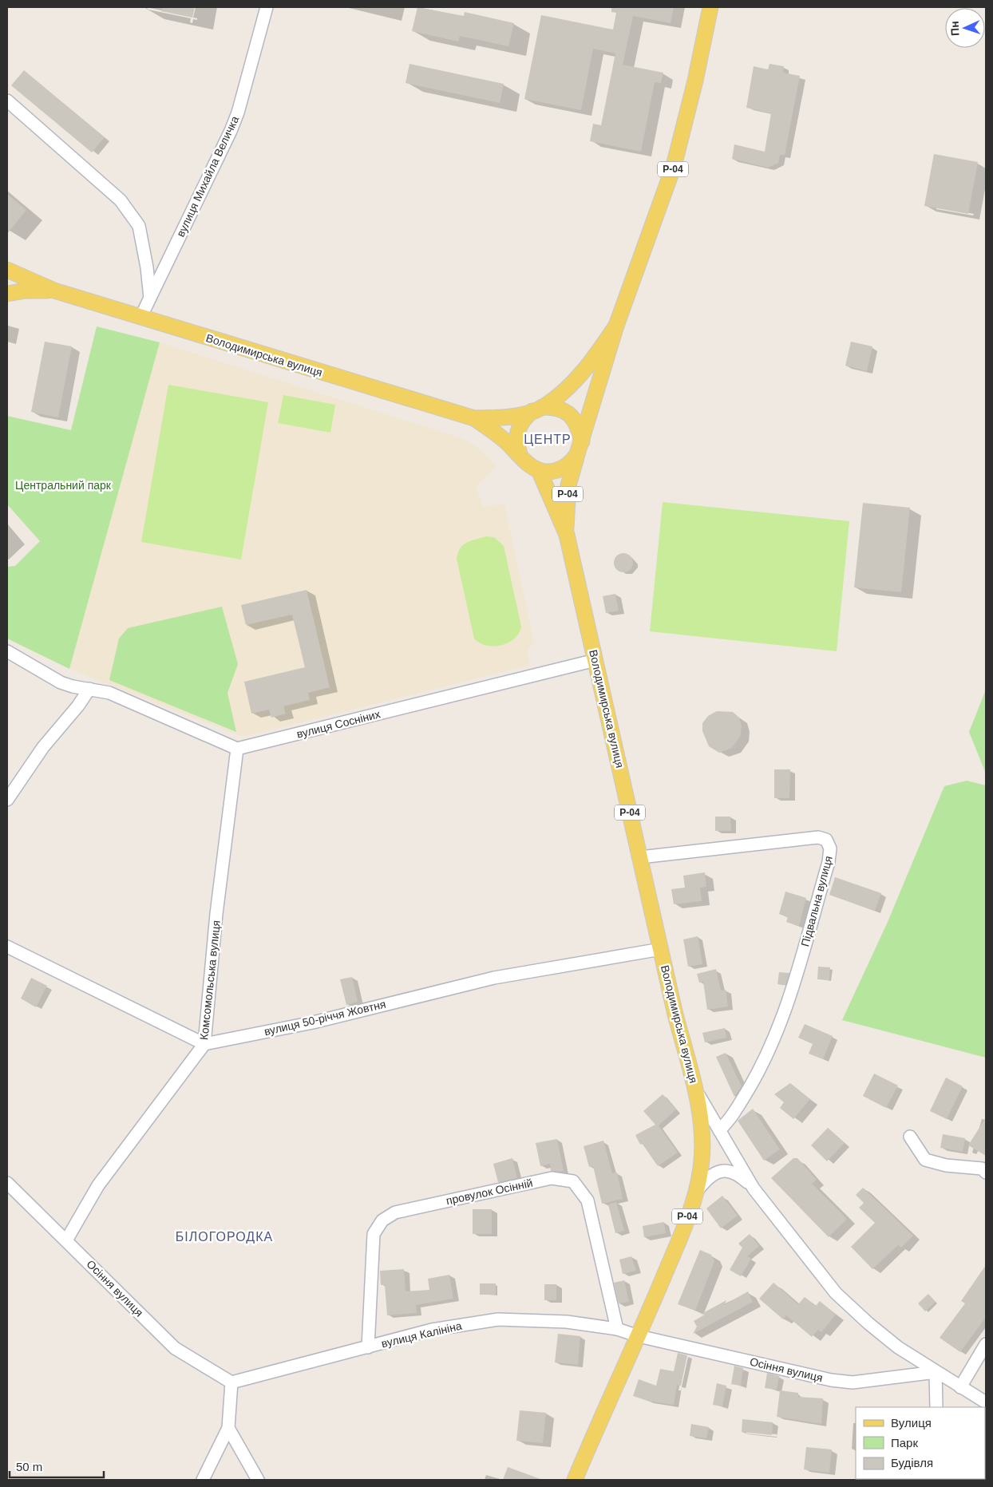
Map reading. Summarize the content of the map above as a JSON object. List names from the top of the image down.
{
  "streets": {
    "main road": ["Р-04", "Володимирська вулиця"],
    "street": [
      "вулиця Михайла Величка",
      "вулиця Сосніних",
      "Підвальна вулиця",
      "Комсомольська вулиця",
      "вулиця 50-річчя Жовтня",
      "провулок Осінній",
      "Осіння вулиця",
      "вулиця Калініна"
    ]
  },
  "crossings": [
    ["Р-04", "Володимирська вулиця"],
    ["Р-04", "Осіння вулиця"],
    ["Р-04", "вулиця Калініна"],
    ["вулиця Михайла Величка", "Володимирська вулиця"],
    ["Володимирська вулиця", "вулиця Сосніних"],
    ["Володимирська вулиця", "Підвальна вулиця"],
    ["Володимирська вулиця", "вулиця 50-річчя Жовтня"],
    ["Володимирська вулиця", "Осіння вулиця"],
    ["вулиця Сосніних", "Комсомольська вулиця"],
    ["Комсомольська вулиця", "вулиця 50-річчя Жовтня"],
    ["Комсомольська вулиця", "Осіння вулиця"],
    ["провулок Осінній", "вулиця Калініна"],
    ["Осіння вулиця", "вулиця Калініна"]
  ],
  "districts": ["ЦЕНТР", "БІЛОГОРОДКА"],
  "parks": ["Центральний парк"],
  "legend": ["Вулиця", "Парк", "Будівля"],
  "scale_bar": "50 m",
  "north": "left"
}
